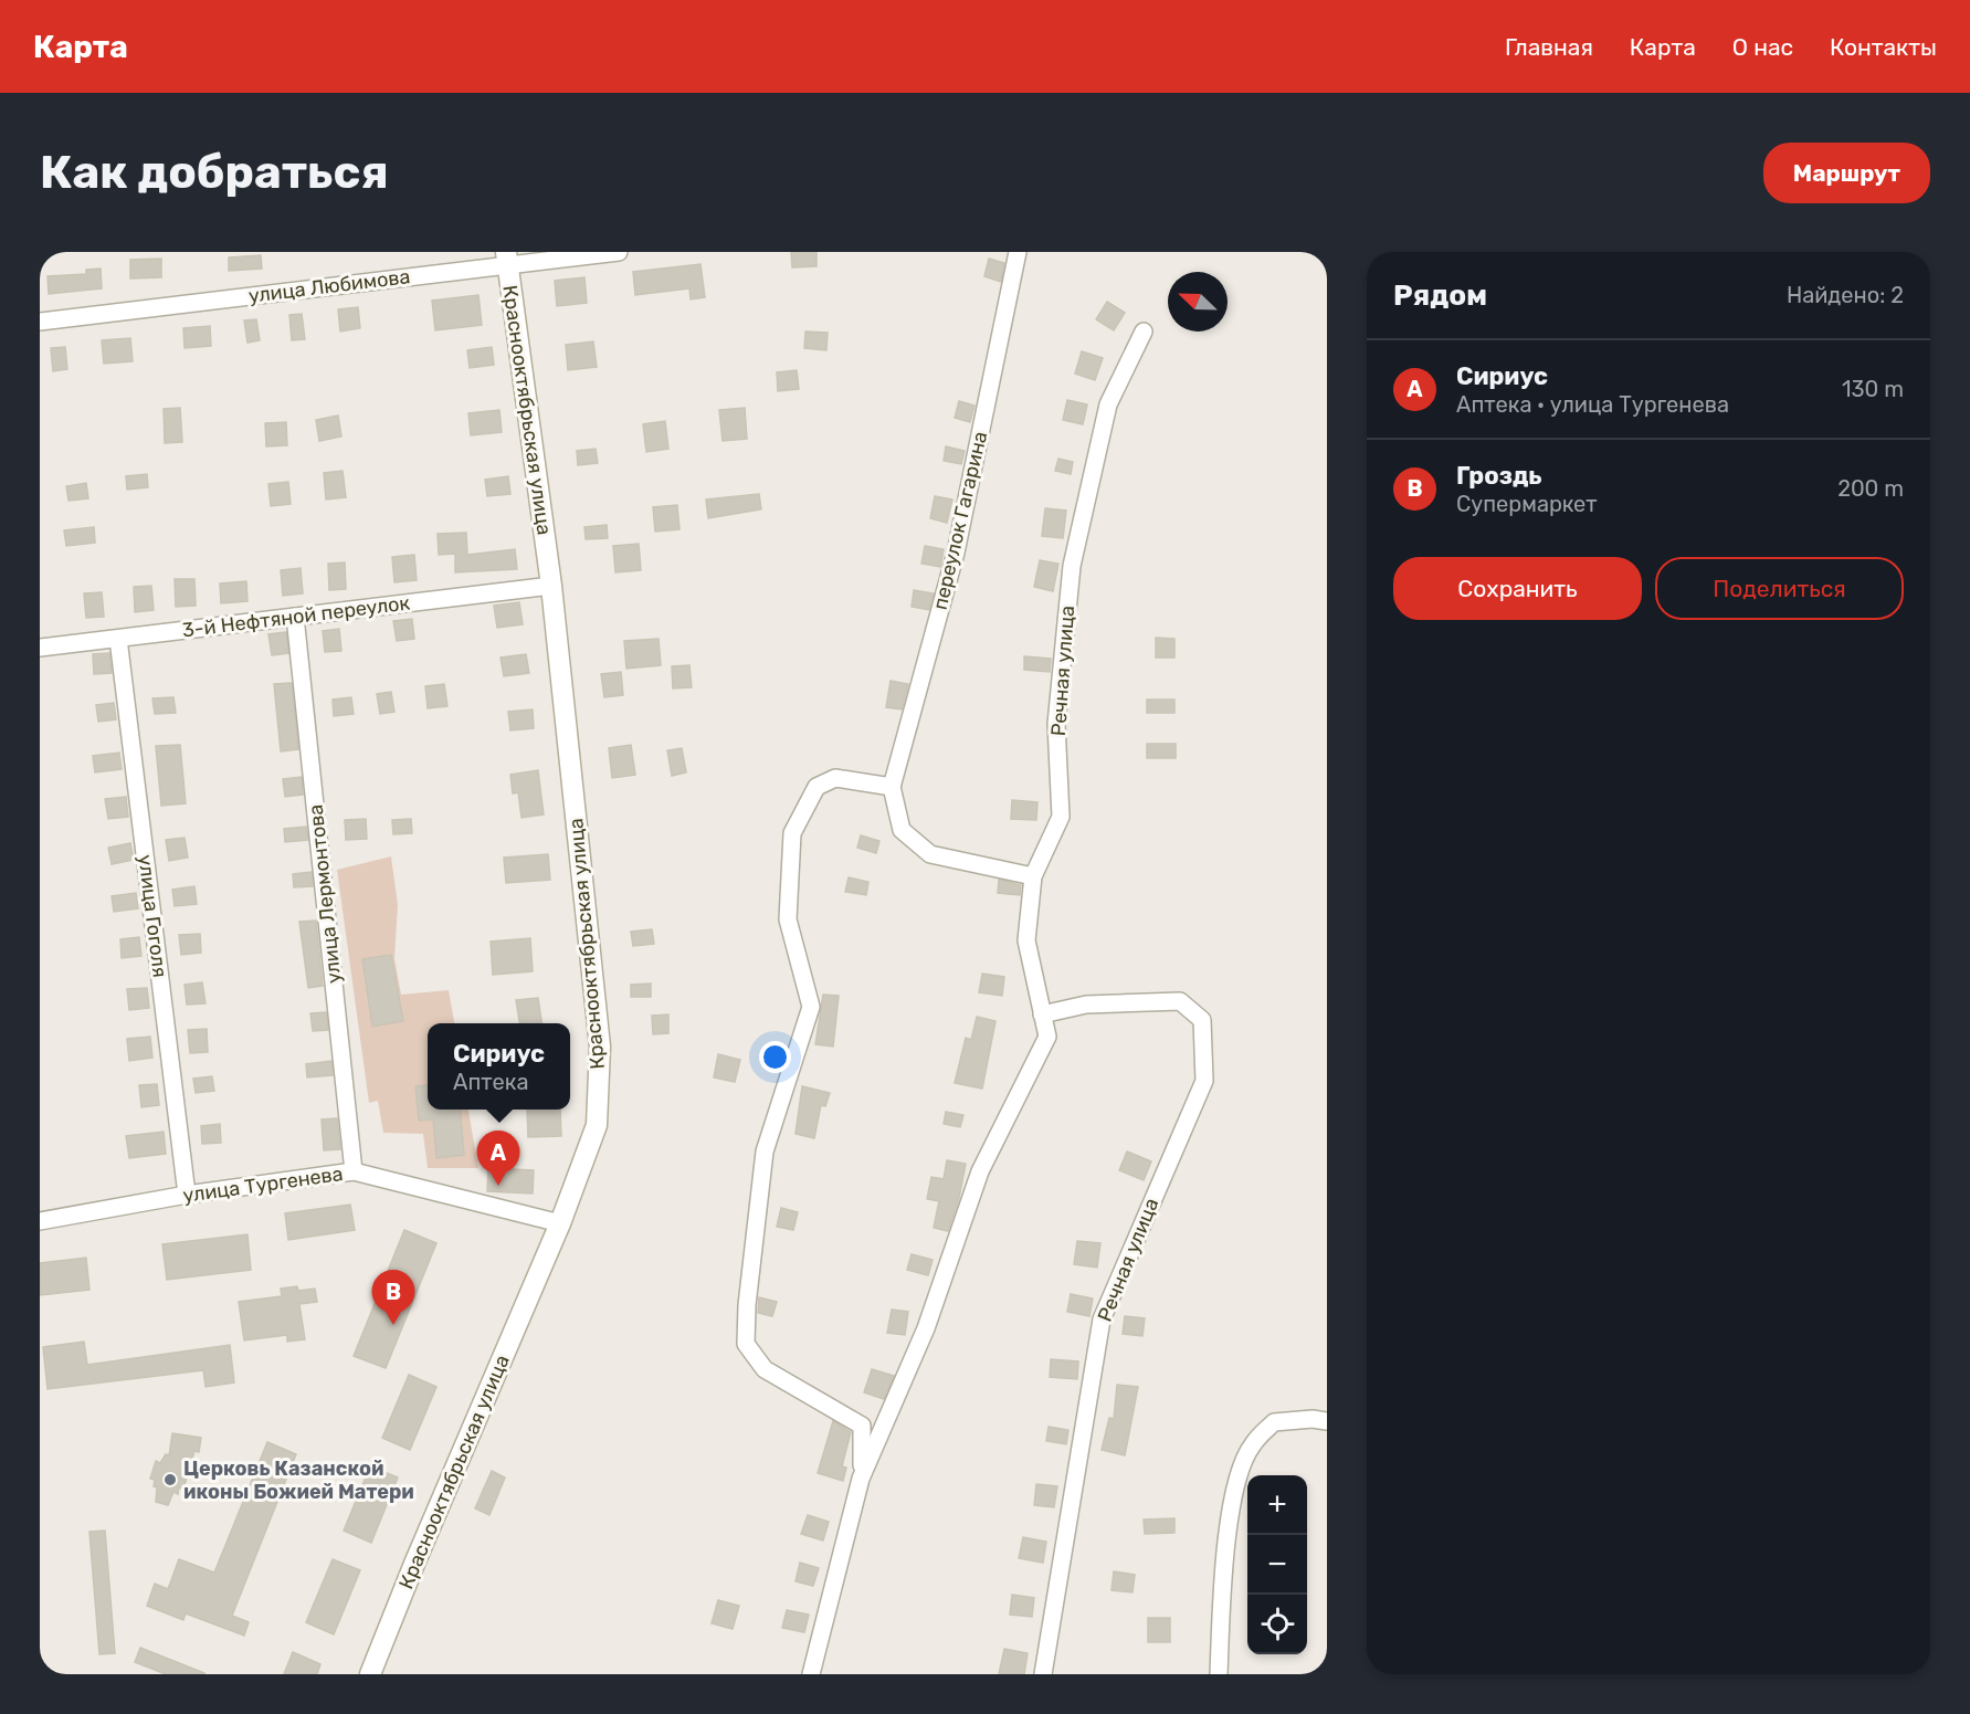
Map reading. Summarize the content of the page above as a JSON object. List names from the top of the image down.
{
  "streets": {
    "street": [
      "улица Любимова",
      "Краснооктябрьская улица",
      "переулок Гагарина",
      "3-й Нефтяной переулок",
      "Речная улица",
      "улица Лермонтова",
      "улица Гоголя",
      "улица Тургенева"
    ]
  },
  "crossings": [
    ["улица Любимова", "Краснооктябрьская улица"],
    ["Краснооктябрьская улица", "3-й Нефтяной переулок"],
    ["Краснооктябрьская улица", "улица Тургенева"],
    ["3-й Нефтяной переулок", "улица Лермонтова"],
    ["3-й Нефтяной переулок", "улица Гоголя"],
    ["улица Лермонтова", "улица Тургенева"],
    ["улица Гоголя", "улица Тургенева"]
  ],
  "places": ["Церковь Казанской иконы Божией Матери"],
  "north": "top left",
  "page": {
    "header": "Карта",
    "nav": [
      "Главная",
      "Карта",
      "О нас",
      "Контакты"
    ],
    "buttons": [
      "Маршрут",
      ["Сохранить", "Поделиться"]
    ],
    "title": "Как добраться",
    "heading": ["Рядом", "Найдено: 2"],
    "list": [
      {
        "mark": "A",
        "name": "Сириус",
        "note": "Аптека · улица Тургенева",
        "value": "130 m"
      },
      {
        "mark": "B",
        "name": "Гроздь",
        "note": "Супермаркет",
        "value": "200 m"
      }
    ],
    "popup": ["Сириус", "Аптека"],
    "pins": ["A", "B"],
    "map_buttons": ["+", "−"]
  }
}
